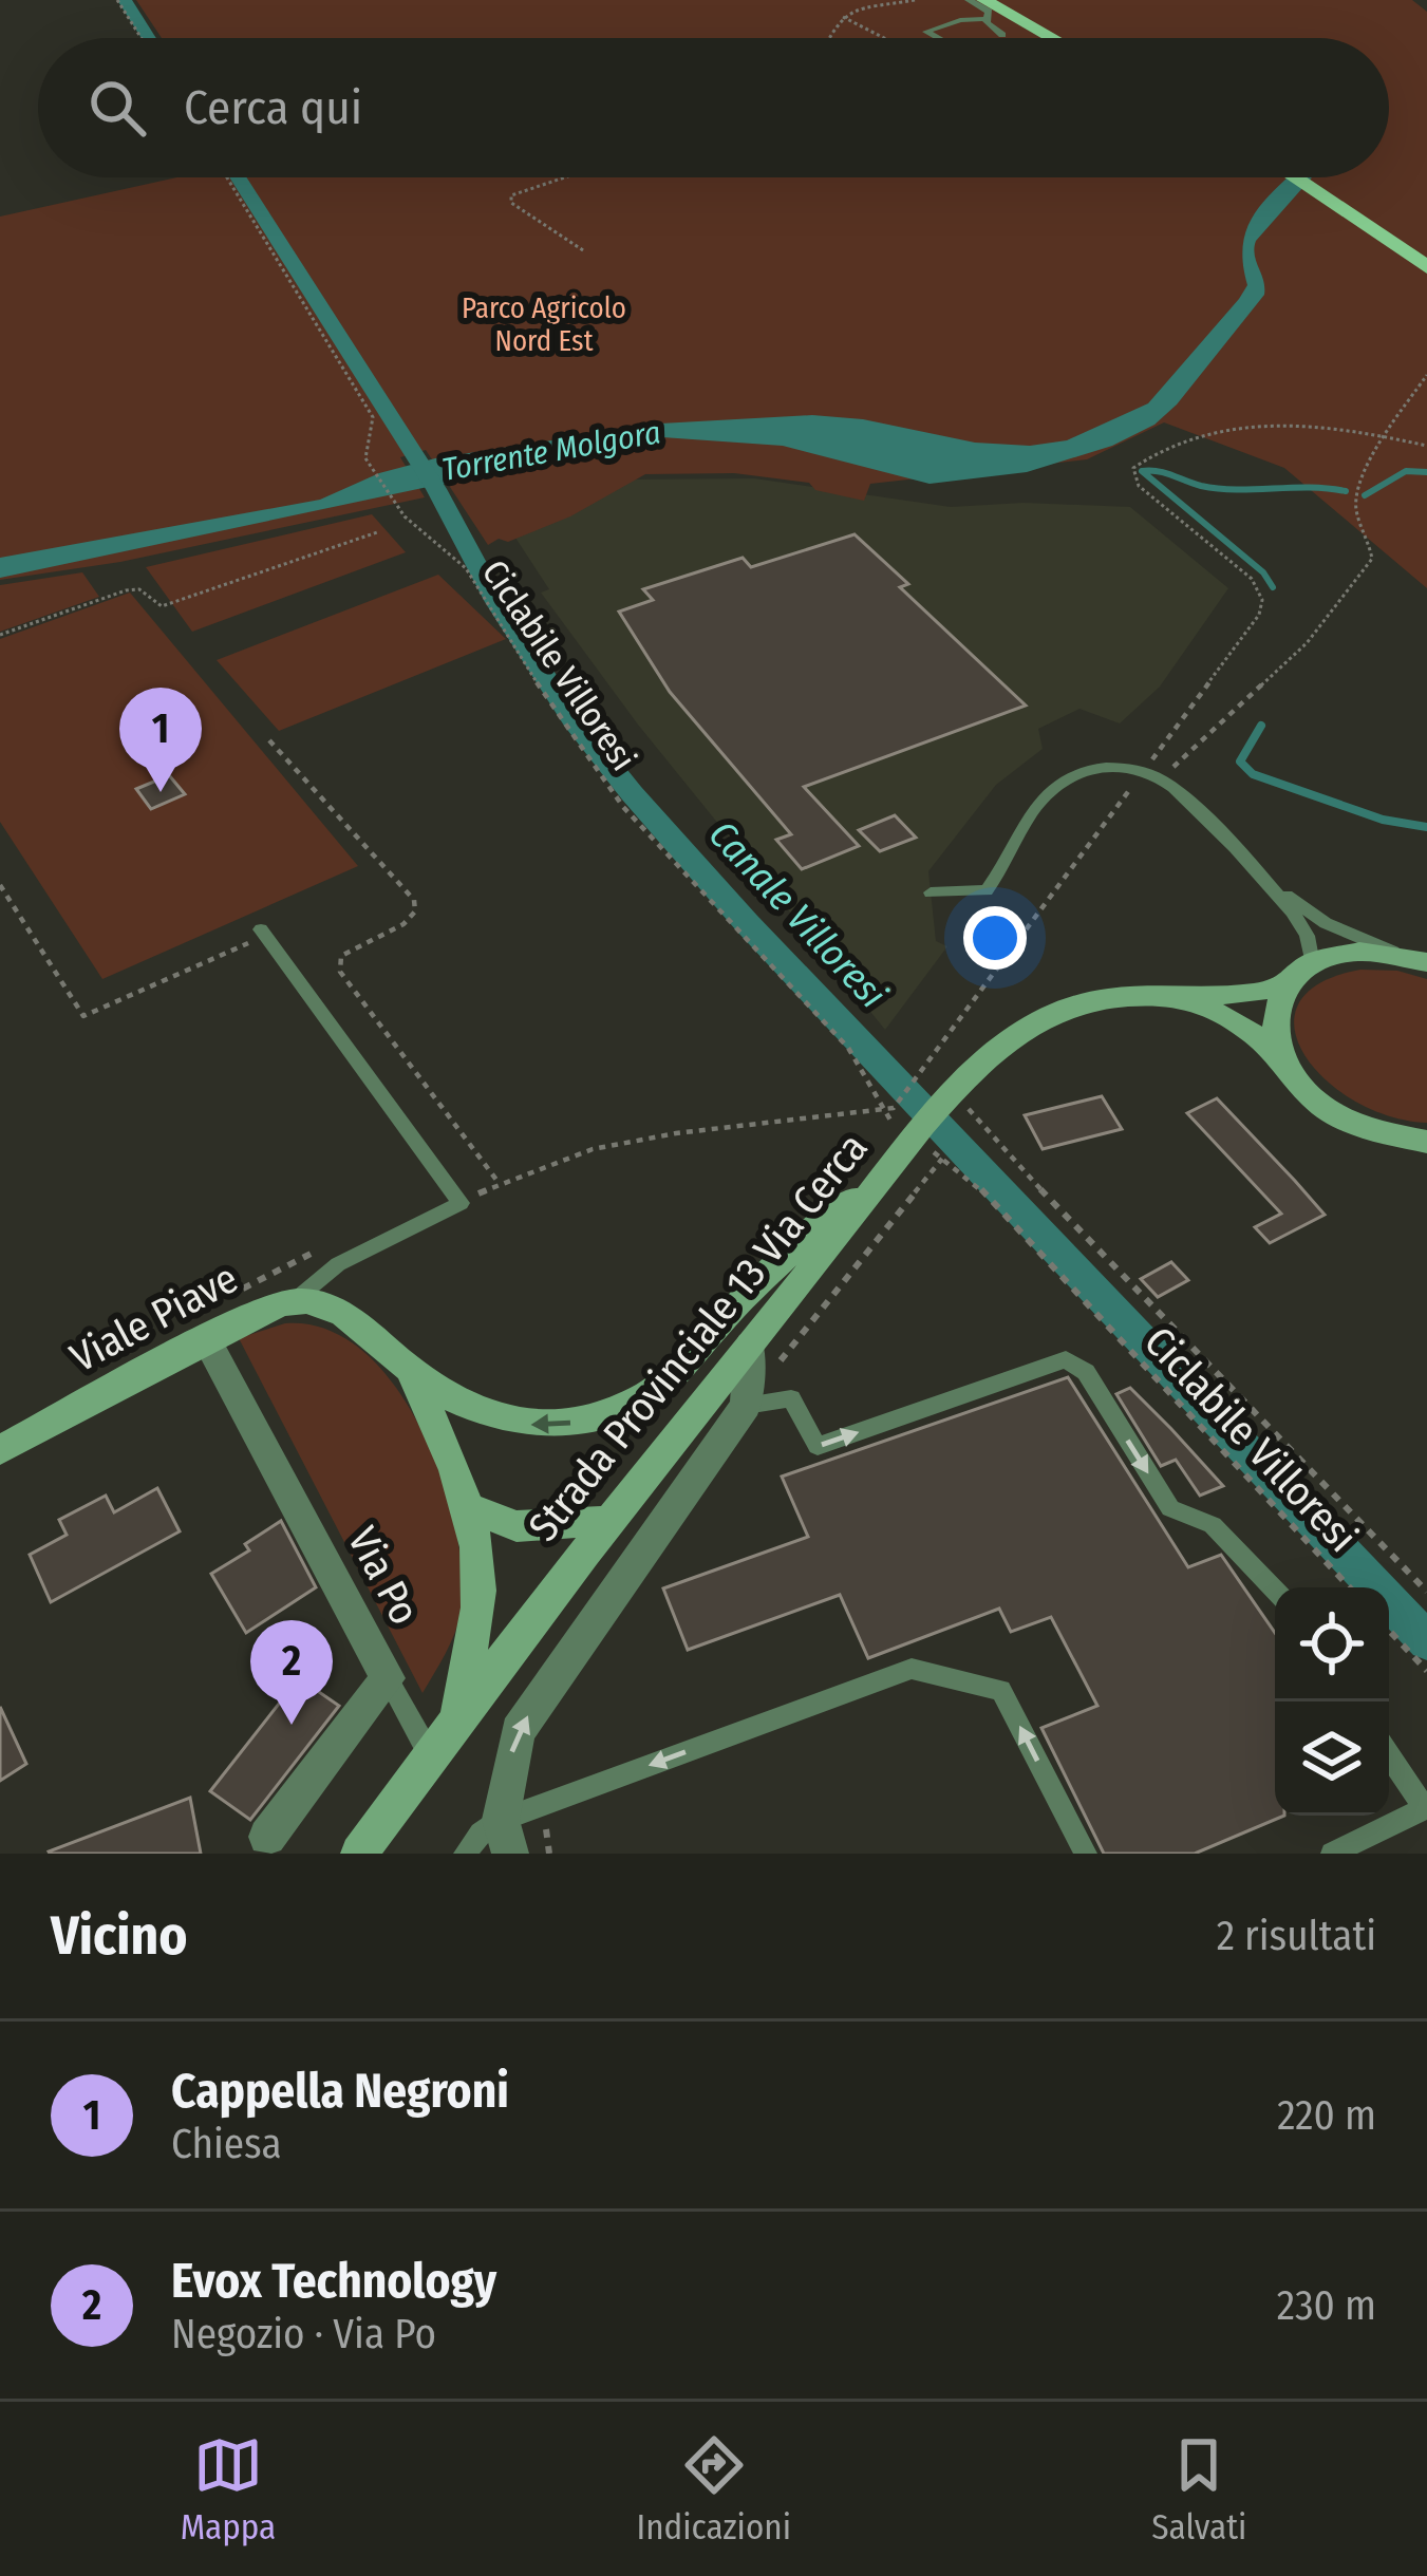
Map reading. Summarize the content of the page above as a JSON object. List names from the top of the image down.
{
  "streets": {
    "street": ["Viale Piave", "Strada Provinciale 13 Via Cerca", "Via Po"],
    "path": ["Ciclabile Villoresi"]
  },
  "crossings": [
    ["Viale Piave", "Strada Provinciale 13 Via Cerca"],
    ["Viale Piave", "Via Po"]
  ],
  "one_way": ["Viale Piave"],
  "water": ["Torrente Molgora", "Canale Villoresi"],
  "parks": ["Parco Agricolo Nord Est"],
  "page": {
    "search": "Cerca qui",
    "pins": ["1", "2"],
    "heading": ["Vicino", "2 risultati"],
    "list": [
      {
        "mark": "1",
        "name": "Cappella Negroni",
        "note": "Chiesa",
        "value": "220 m"
      },
      {
        "mark": "2",
        "name": "Evox Technology",
        "note": "Negozio · Via Po",
        "value": "230 m"
      }
    ],
    "nav": ["Mappa", "Indicazioni", "Salvati"]
  }
}
